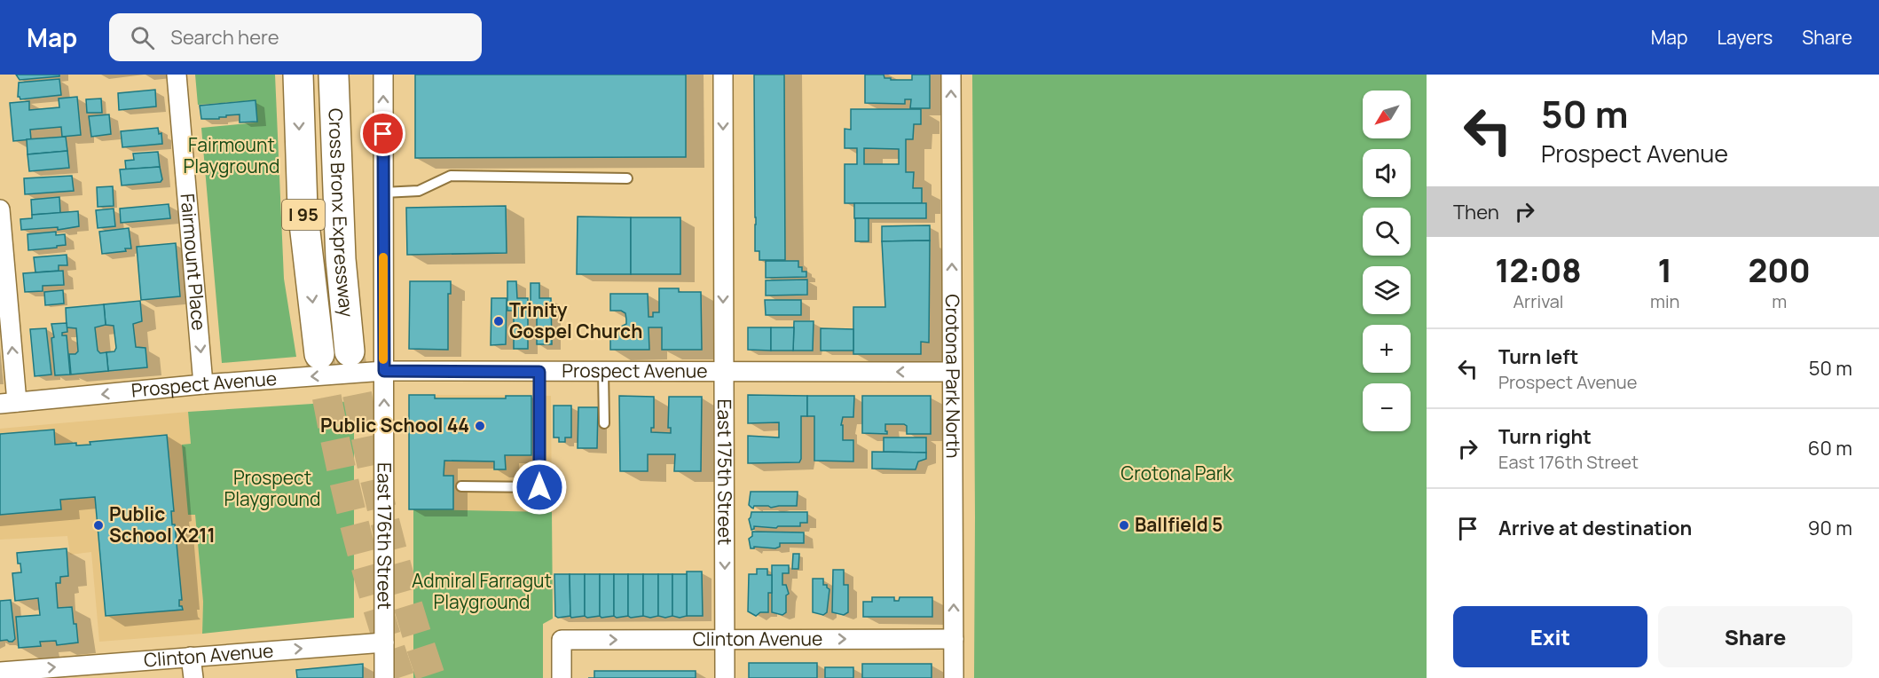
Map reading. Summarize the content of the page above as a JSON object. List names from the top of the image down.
{
  "streets": {
    "highway": ["Cross Bronx Expressway", "I 95"],
    "street": [
      "Fairmount Place",
      "Prospect Avenue",
      "Crotona Park North",
      "East 175th Street",
      "East 176th Street",
      "Clinton Avenue"
    ]
  },
  "crossings": [
    ["Fairmount Place", "Prospect Avenue"],
    ["Prospect Avenue", "Crotona Park North"],
    ["Prospect Avenue", "East 175th Street"],
    ["Prospect Avenue", "East 176th Street"],
    ["Crotona Park North", "Clinton Avenue"],
    ["East 175th Street", "Clinton Avenue"],
    ["East 176th Street", "Clinton Avenue"]
  ],
  "one_way": [
    "Fairmount Place",
    "Prospect Avenue",
    "Crotona Park North",
    "East 175th Street",
    "East 176th Street",
    "Clinton Avenue"
  ],
  "parks": [
    "Fairmount Playground",
    "Crotona Park",
    "Prospect Playground",
    "Admiral Farragut Playground"
  ],
  "places": [
    "Trinity Gospel Church",
    "Public School 44",
    "Public School X211",
    "Ballfield 5"
  ],
  "north": "bottom left",
  "page": {
    "header": "Map",
    "search": "Search here",
    "nav": ["Map", "Layers", "Share"],
    "turn": ["50 m", "Prospect Avenue"],
    "map_buttons": ["+", "−"],
    "then": "Then",
    "eta": [
      "12:08",
      "Arrival",
      "1",
      "min",
      "200",
      "m"
    ],
    "list": [
      {
        "name": "Turn left",
        "note": "Prospect Avenue",
        "value": "50 m"
      },
      {
        "name": "Turn right",
        "note": "East 176th Street",
        "value": "60 m"
      },
      {
        "name": "Arrive at destination",
        "value": "90 m"
      }
    ],
    "buttons": ["Exit", "Share"]
  }
}
